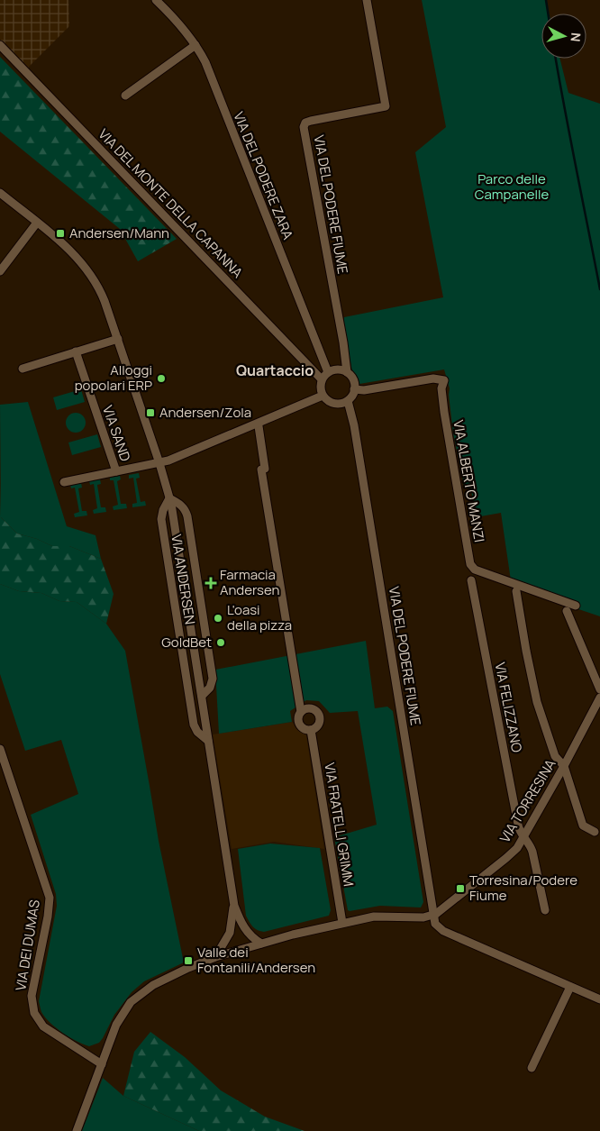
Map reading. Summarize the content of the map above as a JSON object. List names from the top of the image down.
{
  "streets": {
    "street": [
      "VIA DEL PODERE ZARA",
      "VIA DEL MONTE DELLA CAPANNA",
      "VIA DEL PODERE FIUME",
      "VIA SAND",
      "VIA ALBERTO MANZI",
      "VIA ANDERSEN",
      "VIA FELIZZANO",
      "VIA TORRESINA",
      "VIA FRATELLI GRIMM",
      "VIA DEI DUMAS"
    ]
  },
  "crossings": [
    ["VIA DEL PODERE ZARA", "VIA DEL MONTE DELLA CAPANNA"],
    ["VIA DEL PODERE ZARA", "VIA DEL PODERE FIUME"],
    ["VIA DEL PODERE ZARA", "VIA ALBERTO MANZI"],
    ["VIA DEL MONTE DELLA CAPANNA", "VIA DEL PODERE FIUME"],
    ["VIA DEL MONTE DELLA CAPANNA", "VIA ALBERTO MANZI"],
    ["VIA DEL PODERE FIUME", "VIA ALBERTO MANZI"],
    ["VIA DEL PODERE FIUME", "VIA TORRESINA"],
    ["VIA FELIZZANO", "VIA TORRESINA"]
  ],
  "districts": ["Quartaccio"],
  "parks": ["Parco delle Campanelle"],
  "places": {
    "transit": [
      "Andersen/Mann",
      "Andersen/Zola",
      "Torresina/Podere Fiume",
      "Valle dei Fontanili/Andersen"
    ],
    "other": ["Alloggi popolari ERP", "L'oasi della pizza", "GoldBet"],
    "health": ["Farmacia Andersen"]
  },
  "north": "right"
}
